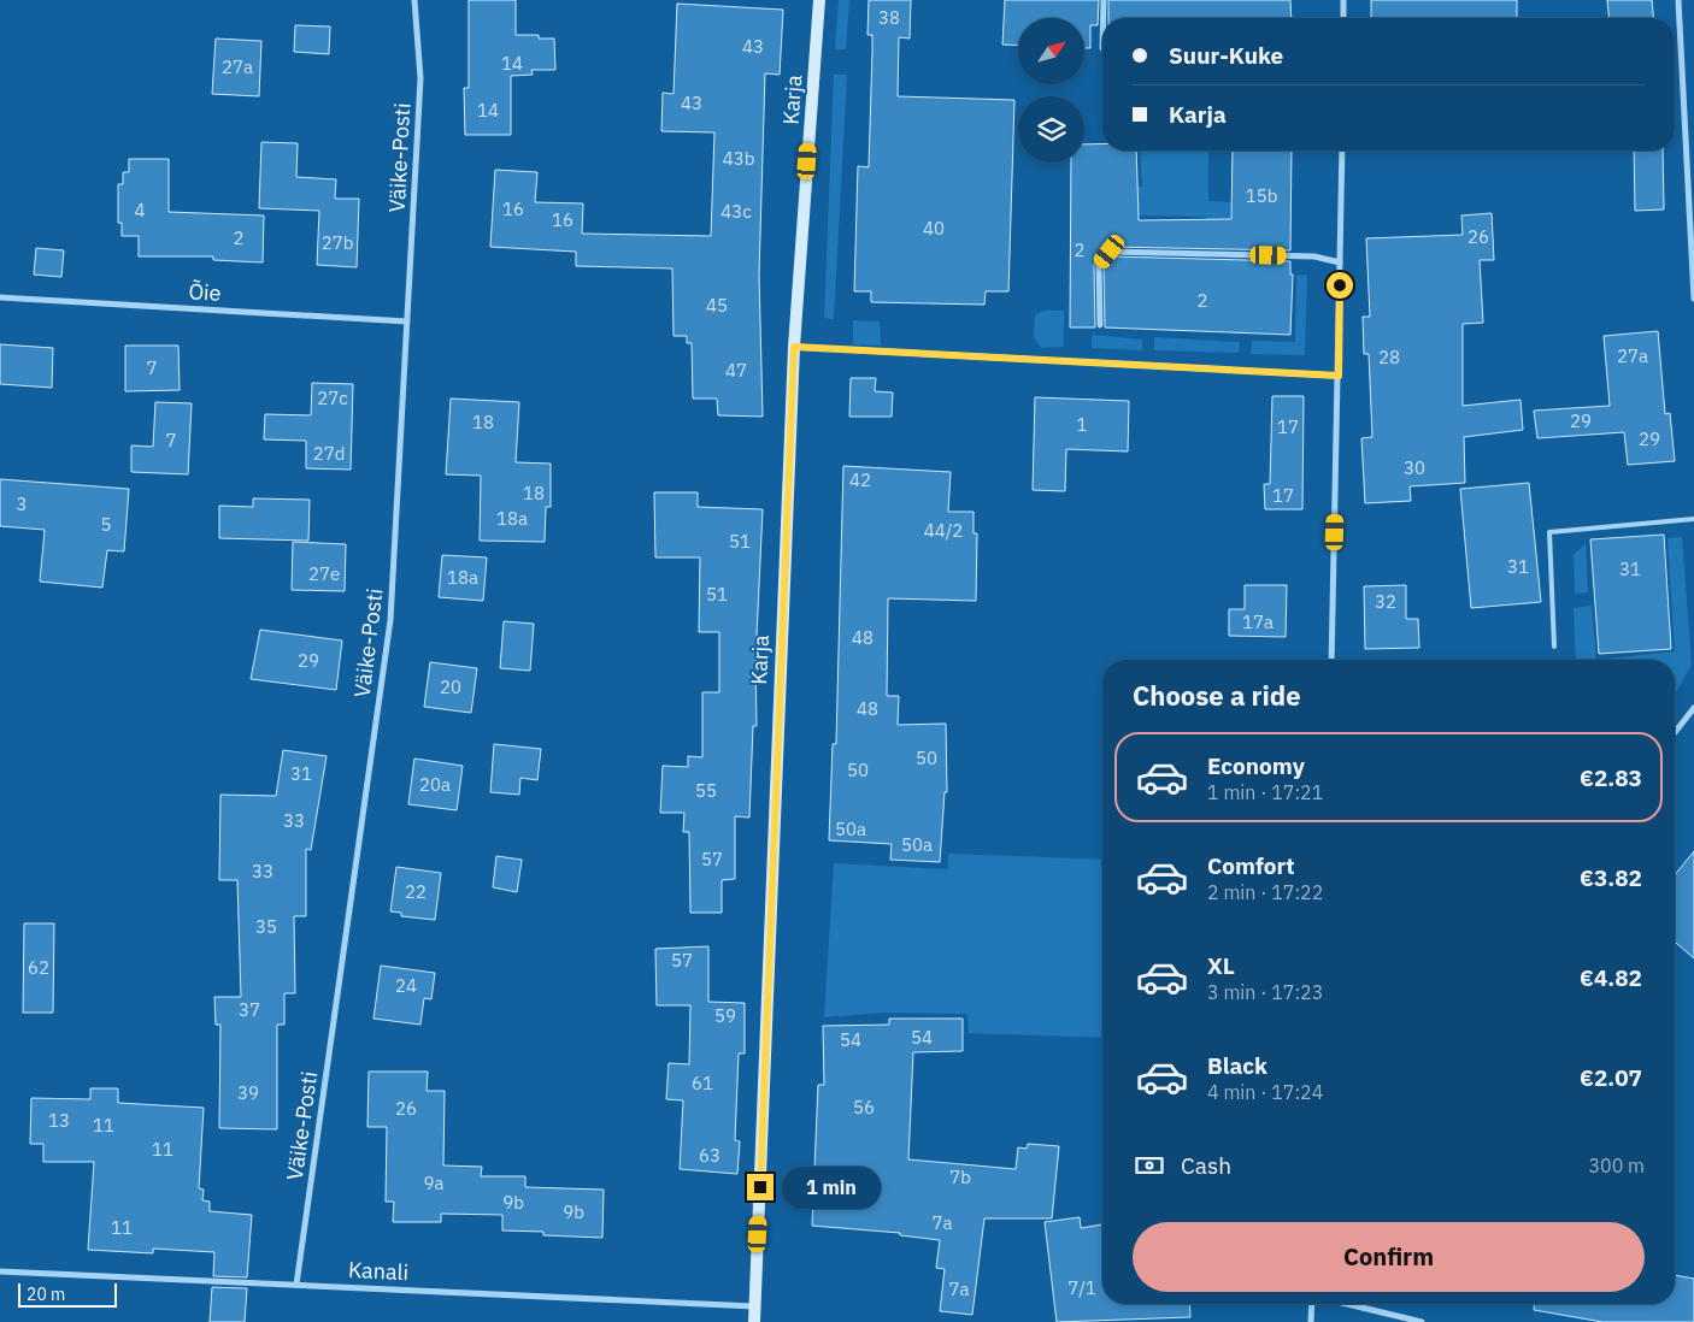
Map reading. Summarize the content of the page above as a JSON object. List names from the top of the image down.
{
  "streets": {
    "street": [
      "Karja",
      "Väike-Posti",
      "Õie",
      "Kanali"
    ]
  },
  "crossings": [
    ["Karja", "Kanali"],
    ["Väike-Posti", "Õie"],
    ["Väike-Posti", "Kanali"]
  ],
  "house_numbers": [
    "38",
    "43",
    "14",
    "27a",
    "43",
    "14",
    "43b",
    "15b",
    "16",
    "4",
    "43c",
    "16",
    "40",
    "26",
    "2",
    "27b",
    "2",
    "2",
    "45",
    "27a",
    "28",
    "7",
    "47",
    "27c",
    "29",
    "18",
    "1",
    "17",
    "29",
    "7",
    "27d",
    "30",
    "42",
    "18",
    "17",
    "3",
    "18a",
    "5",
    "44/2",
    "51",
    "31",
    "31",
    "27e",
    "18a",
    "51",
    "32",
    "17a",
    "48",
    "29",
    "20",
    "48",
    "50",
    "50",
    "31",
    "20a",
    "55",
    "33",
    "50a",
    "50a",
    "57",
    "33",
    "22",
    "35",
    "57",
    "62",
    "24",
    "37",
    "59",
    "54",
    "54",
    "61",
    "39",
    "56",
    "26",
    "13",
    "11",
    "11",
    "63",
    "7b",
    "9a",
    "9b",
    "9b",
    "7a",
    "11",
    "7/1",
    "7a"
  ],
  "scale_bar": "20 m",
  "north": "top right",
  "page": {
    "banner": ["Suur-Kuke", "Karja"],
    "heading": "Choose a ride",
    "list": [
      {
        "name": "Economy",
        "note": "1 min · 17:21",
        "value": "€2.83"
      },
      {
        "name": "Comfort",
        "note": "2 min · 17:22",
        "value": "€3.82"
      },
      {
        "name": "XL",
        "note": "3 min · 17:23",
        "value": "€4.82"
      },
      {
        "name": "Black",
        "note": "4 min · 17:24",
        "value": "€2.07"
      }
    ],
    "pay": ["Cash", "300 m"],
    "bubble": "1 min",
    "buttons": "Confirm",
    "scale": "20 m"
  }
}
